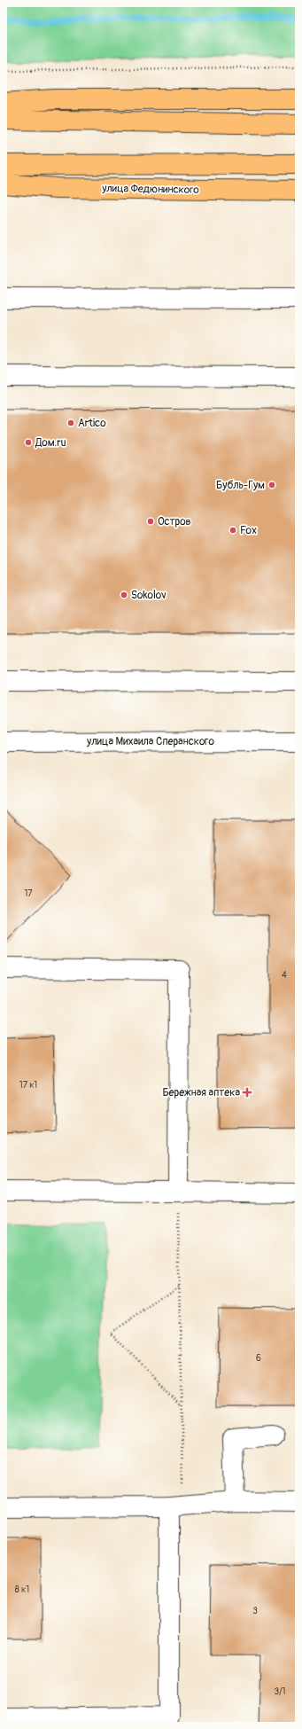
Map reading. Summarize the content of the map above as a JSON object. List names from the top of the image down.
{
  "streets": {
    "main road": ["улица Федюнинского"],
    "street": ["улица Михаила Сперанского"]
  },
  "places": {
    "other": [
      "Artico",
      "Дом.ru",
      "Бубль-Гум",
      "Остров",
      "Fox",
      "Sokolov"
    ],
    "health": ["Бережная аптека"]
  },
  "house_numbers": [
    "17",
    "4",
    "17 к1",
    "6",
    "8 к1",
    "3",
    "3/1"
  ]
}
